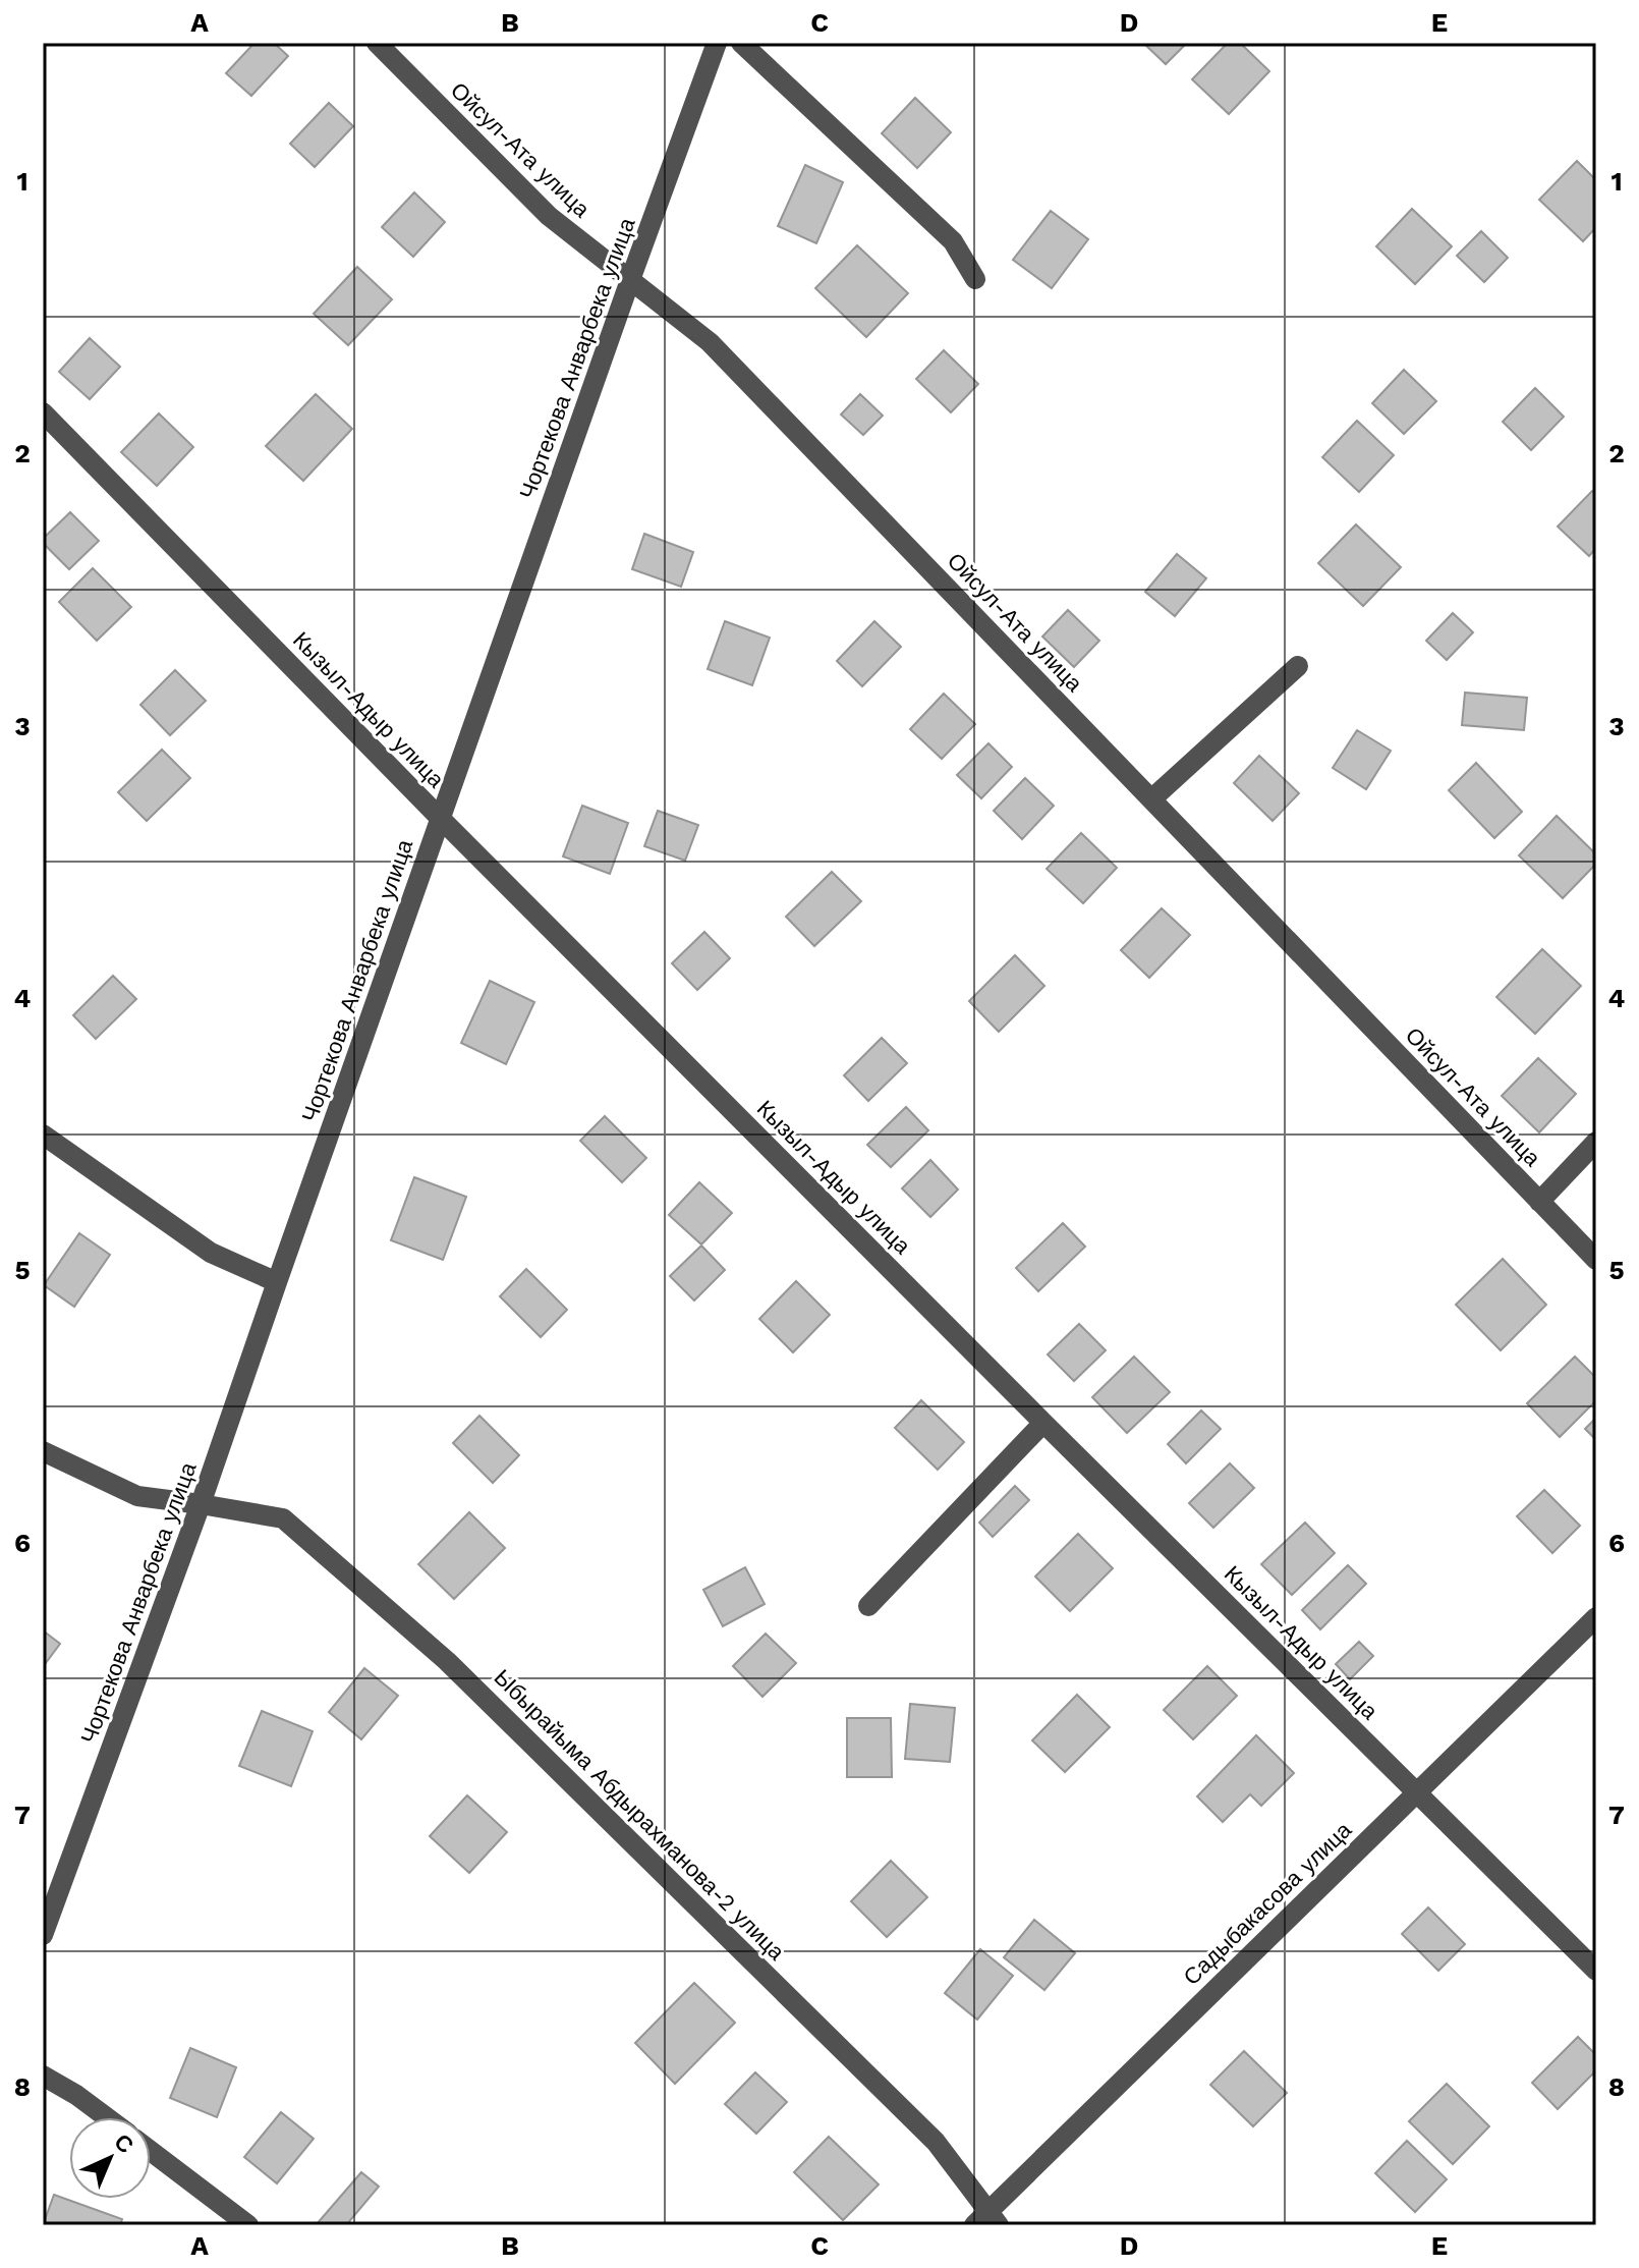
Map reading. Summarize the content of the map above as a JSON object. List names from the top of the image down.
{
  "streets": {
    "street": [
      "Ойсул-Ата улица",
      "Чортекова Анварбека улица",
      "Кызыл-Адыр улица",
      "Ыбырайыма Абдырахманова-2 улица",
      "Садыбакасова улица"
    ]
  },
  "crossings": [
    ["Ойсул-Ата улица", "Чортекова Анварбека улица"],
    ["Чортекова Анварбека улица", "Кызыл-Адыр улица"],
    ["Чортекова Анварбека улица", "Ыбырайыма Абдырахманова-2 улица"],
    ["Кызыл-Адыр улица", "Садыбакасова улица"],
    ["Ыбырайыма Абдырахманова-2 улица", "Садыбакасова улица"]
  ],
  "north": "top right",
  "grid": {
    "columns": [
      "A",
      "B",
      "C",
      "D",
      "E"
    ],
    "rows": [
      "1",
      "2",
      "3",
      "4",
      "5",
      "6",
      "7",
      "8"
    ]
  }
}
